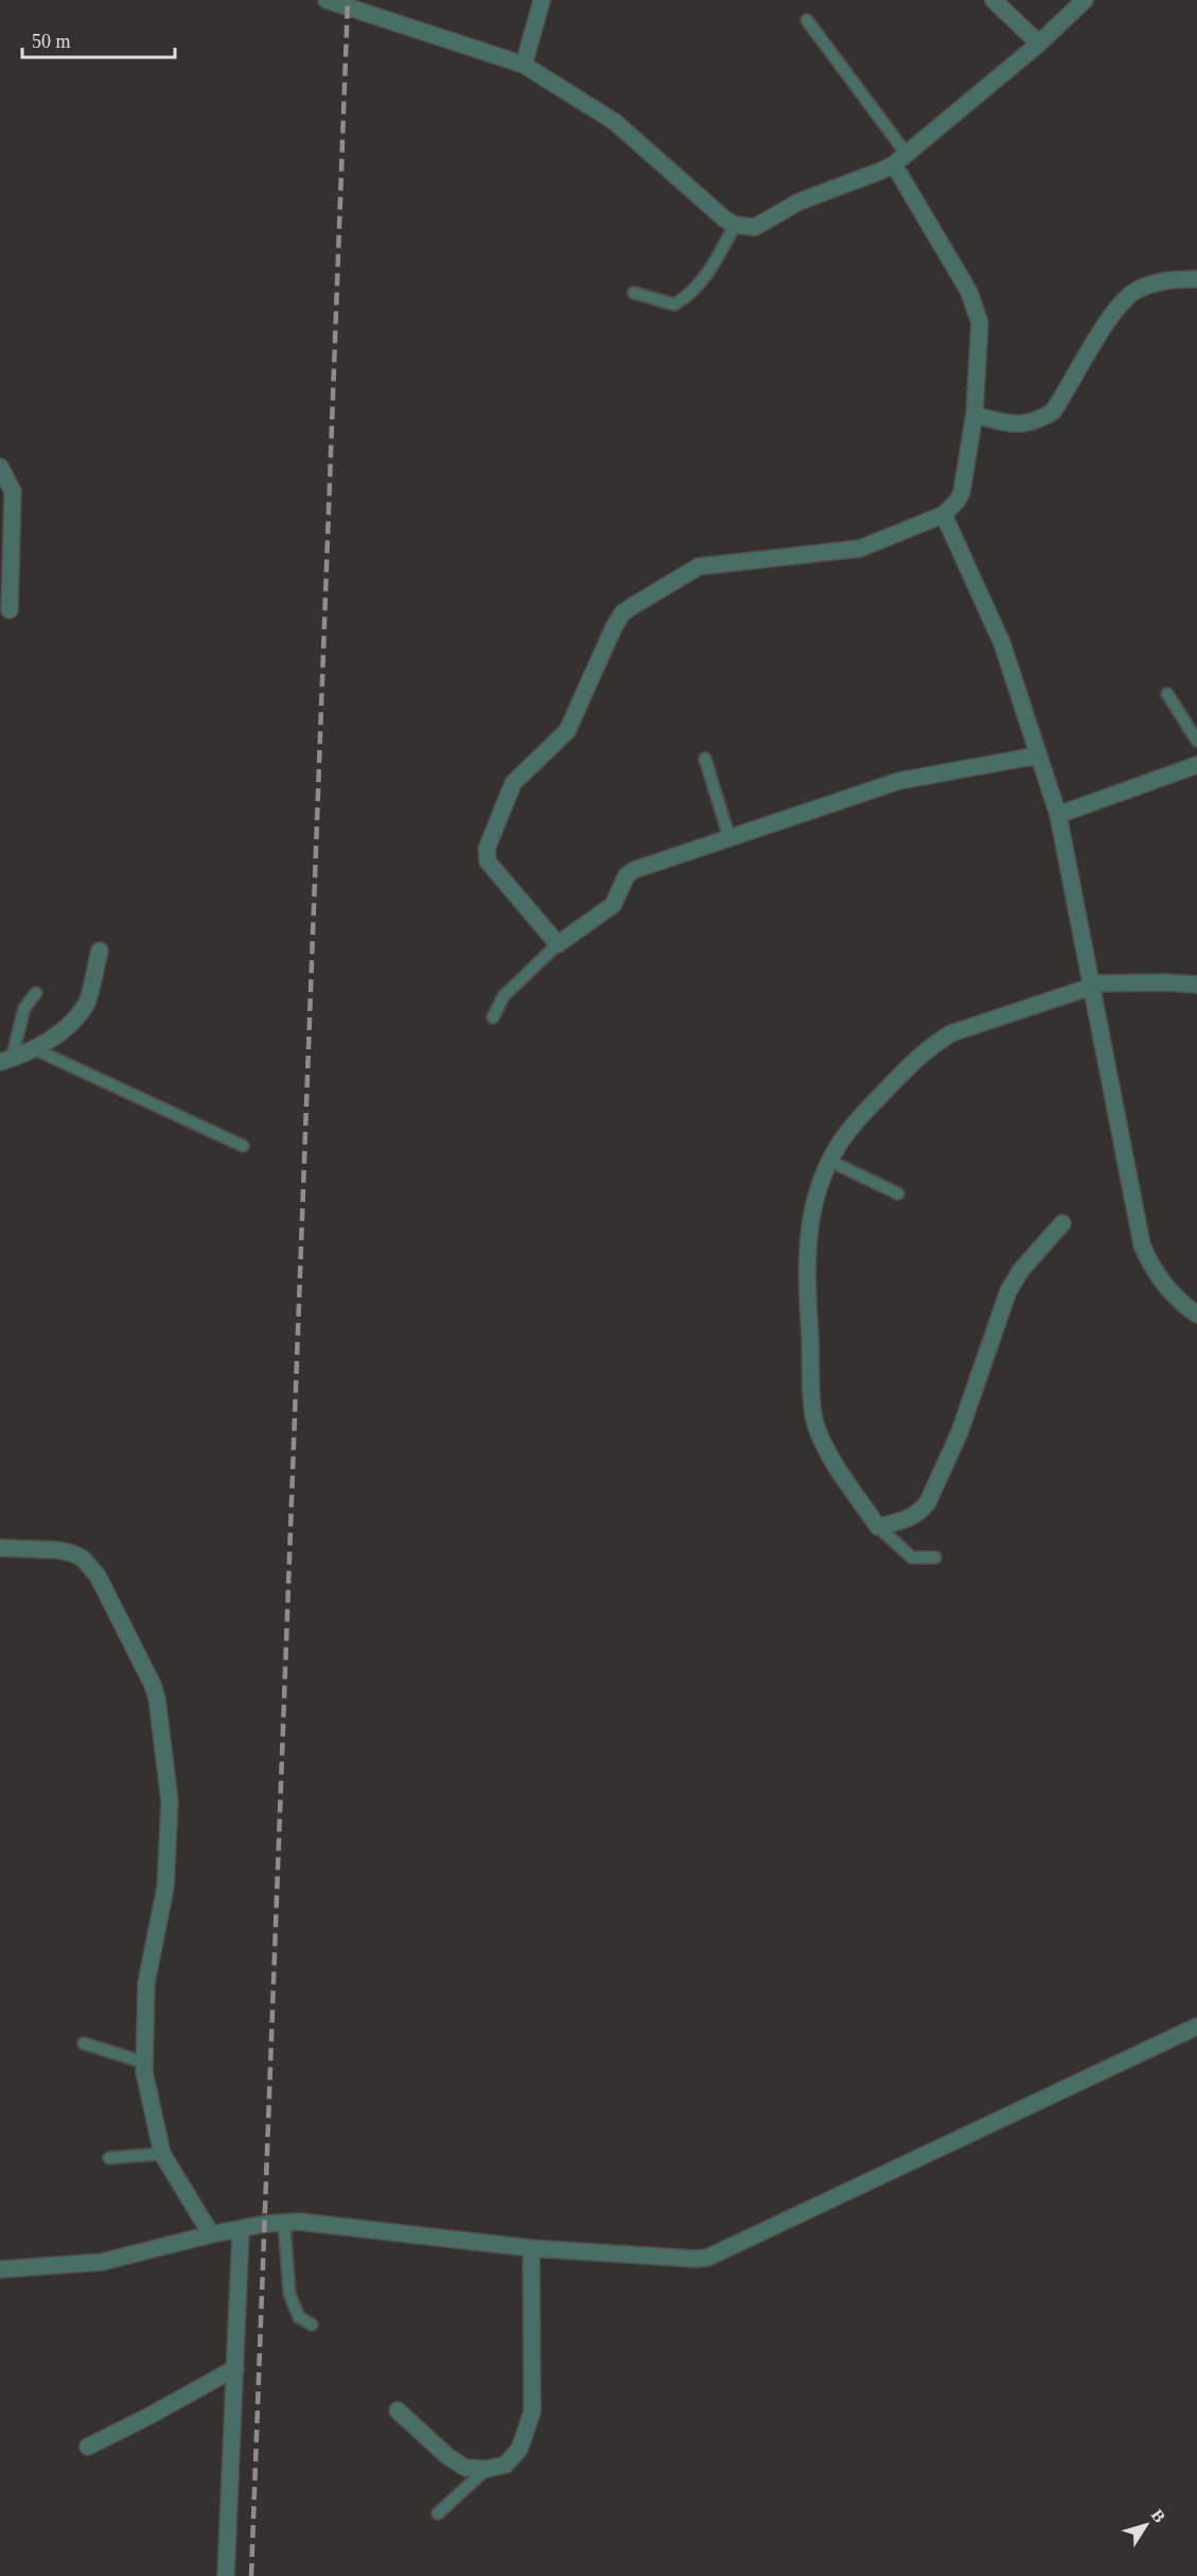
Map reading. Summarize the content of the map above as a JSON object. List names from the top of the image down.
{
  "scale_bar": "50 m",
  "north": "top right"
}
